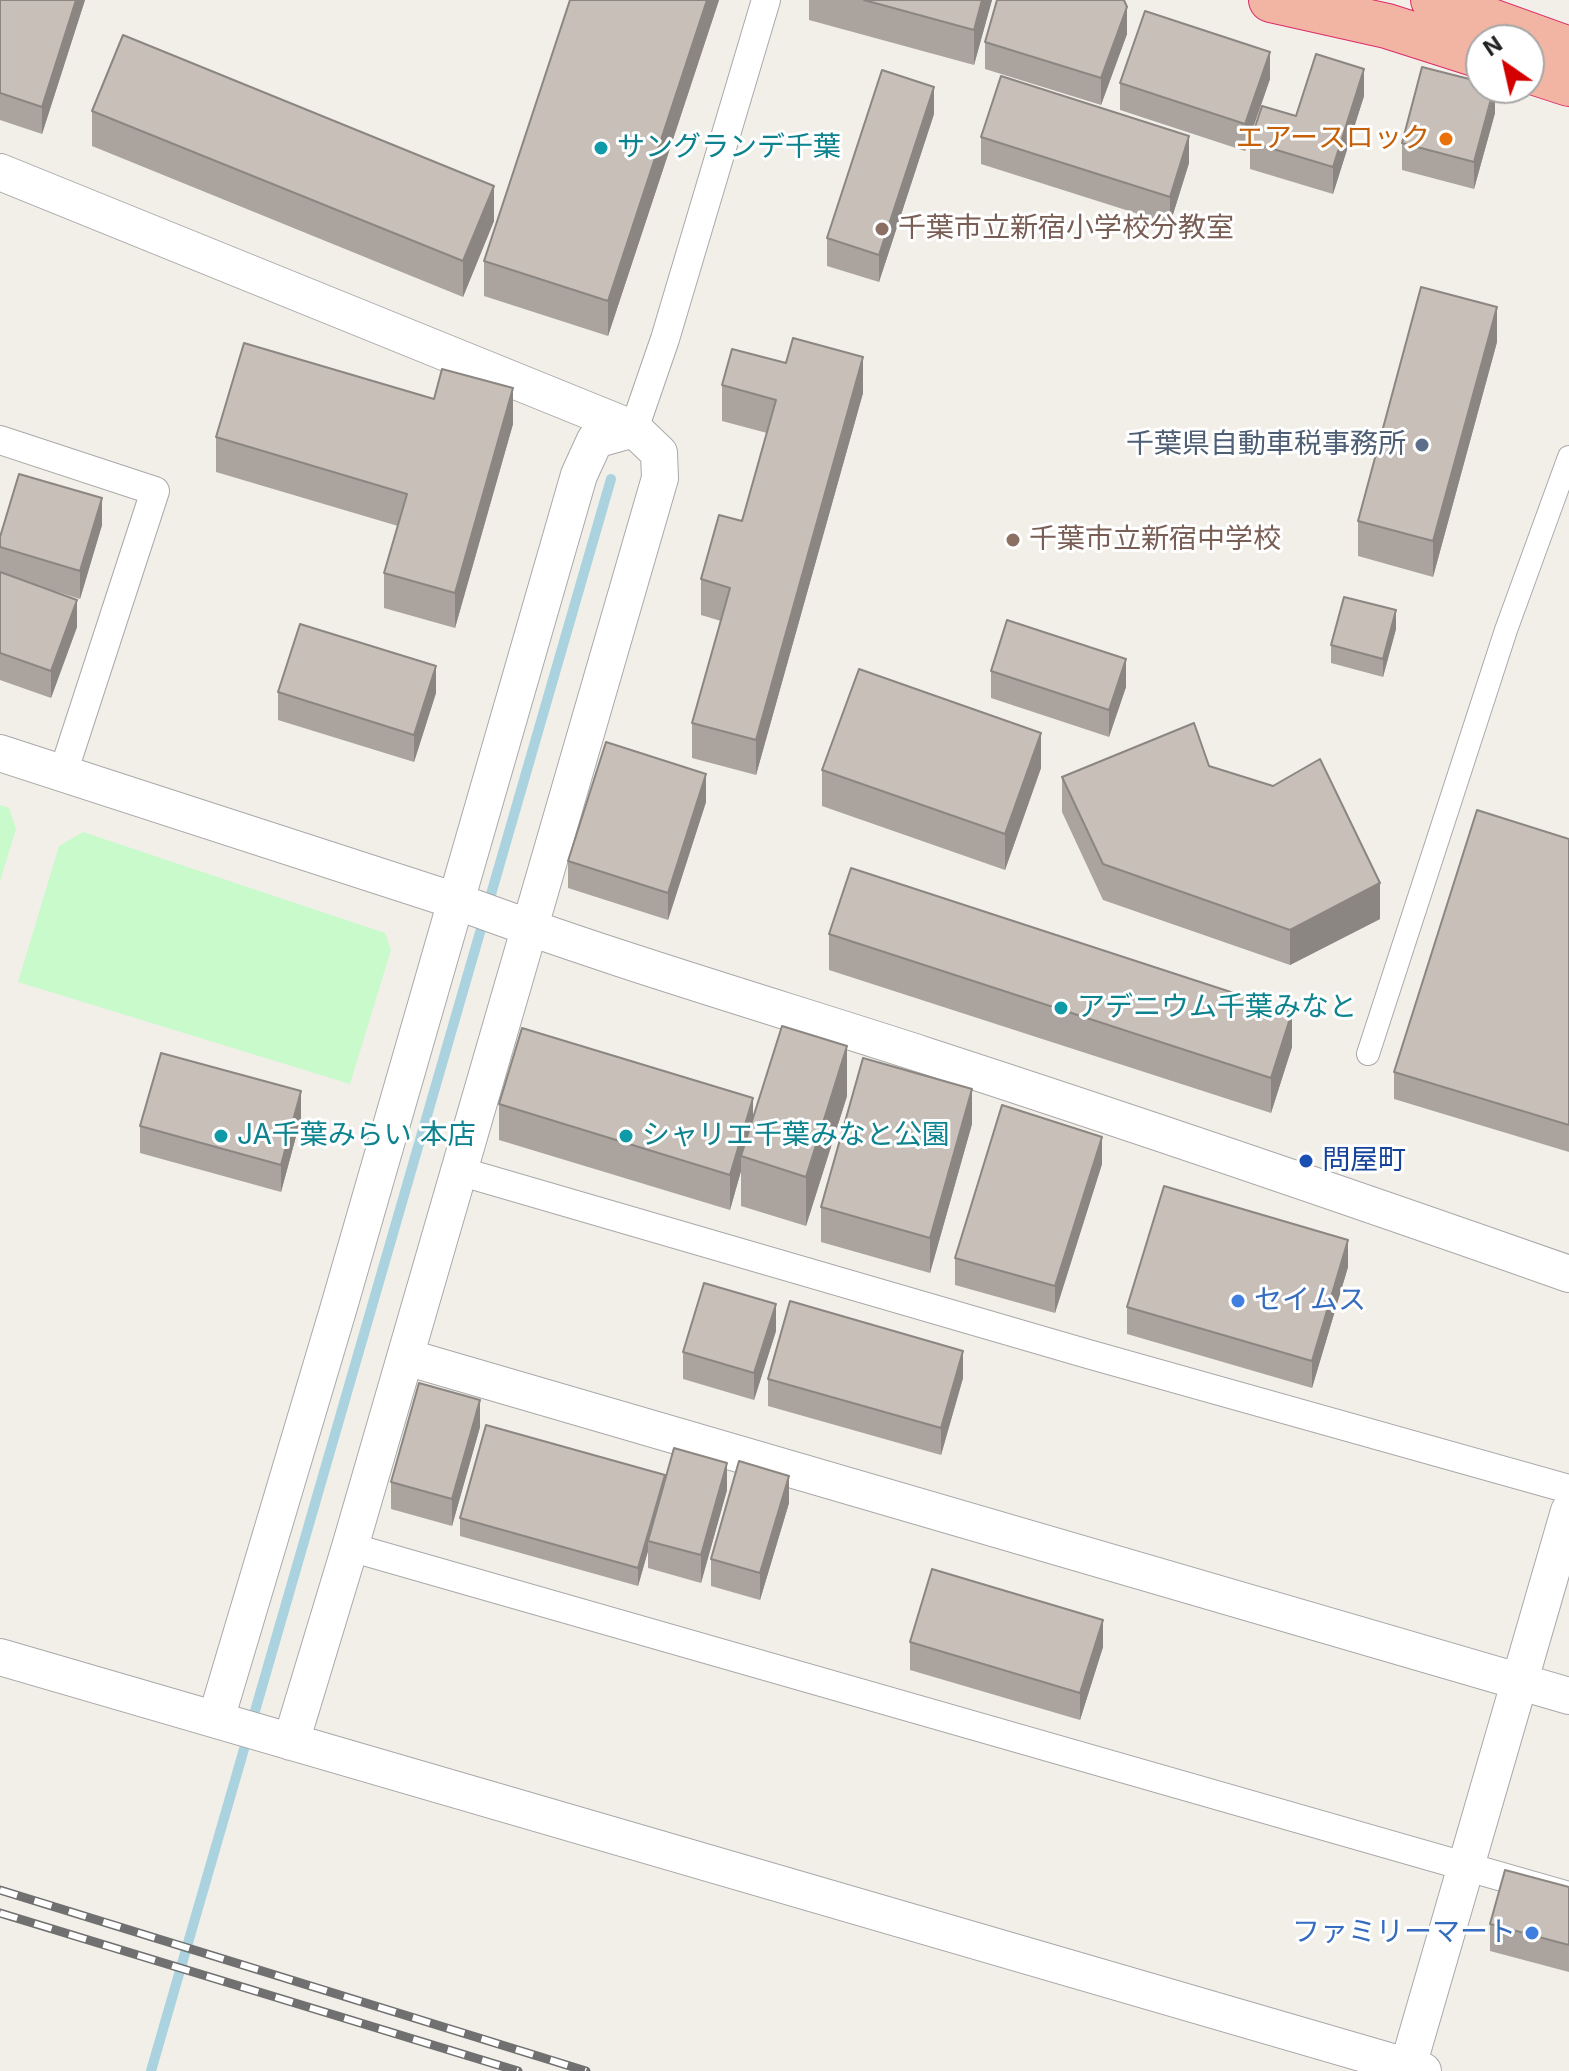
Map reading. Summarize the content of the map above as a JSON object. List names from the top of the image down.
{
  "places": [
    "エアースロック",
    "サングランデ千葉",
    "千葉市立新宿小学校分教室",
    "千葉県自動車税事務所",
    "千葉市立新宿中学校",
    "アデニウム千葉みなと",
    "JA千葉みらい 本店",
    "シャリエ千葉みなと公園",
    "問屋町",
    "セイムス",
    "ファミリーマート"
  ],
  "north": "top left"
}
